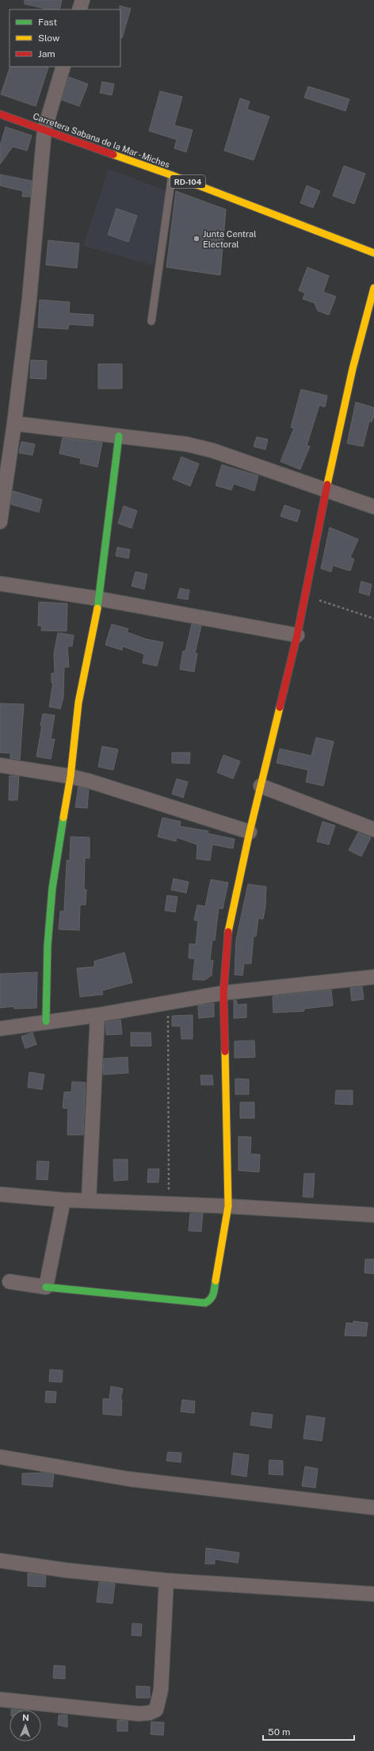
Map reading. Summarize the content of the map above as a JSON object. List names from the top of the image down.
{
  "streets": {
    "street": ["Carretera Sabana de la Mar - Miches", "RD-104"]
  },
  "places": ["Junta Central Electoral"],
  "legend": ["Fast", "Slow", "Jam"],
  "scale_bar": "50 m",
  "north": "top"
}
